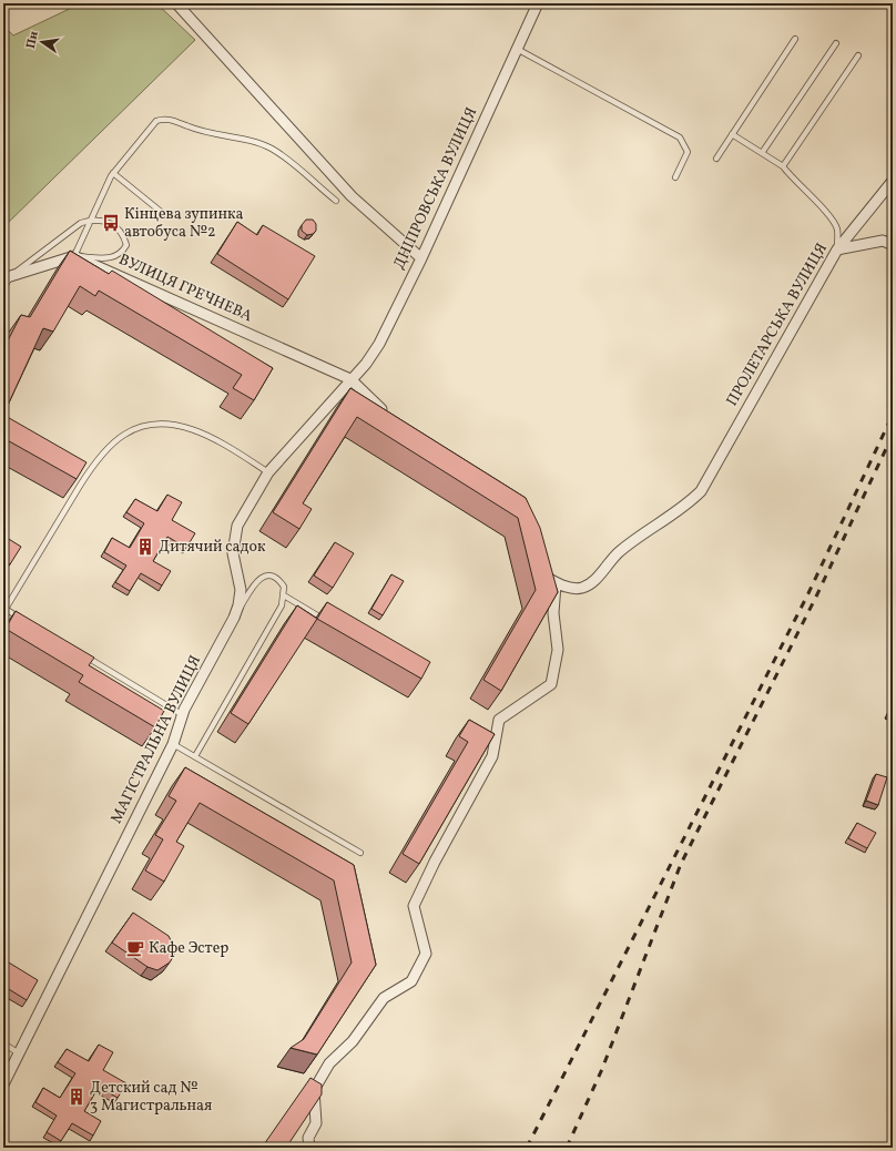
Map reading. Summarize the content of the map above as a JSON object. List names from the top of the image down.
{
  "streets": {
    "street": [
      "ДНІПРОВСЬКА ВУЛИЦЯ",
      "ВУЛИЦЯ ГРЕЧНЕВА",
      "ПРОЛЕТАРСЬКА ВУЛИЦЯ",
      "МАГІСТРАЛЬНА ВУЛИЦЯ"
    ]
  },
  "crossings": [
    ["ДНІПРОВСЬКА ВУЛИЦЯ", "ВУЛИЦЯ ГРЕЧНЕВА"],
    ["ДНІПРОВСЬКА ВУЛИЦЯ", "МАГІСТРАЛЬНА ВУЛИЦЯ"],
    ["ВУЛИЦЯ ГРЕЧНЕВА", "МАГІСТРАЛЬНА ВУЛИЦЯ"]
  ],
  "places": {
    "bus stop": ["Кінцева зупинка автобуса №2"],
    "building": ["Дитячий садок", "Детский сад № 3 Магистральная"],
    "cafe": ["Кафе Эстер"]
  },
  "north": "left"
}
